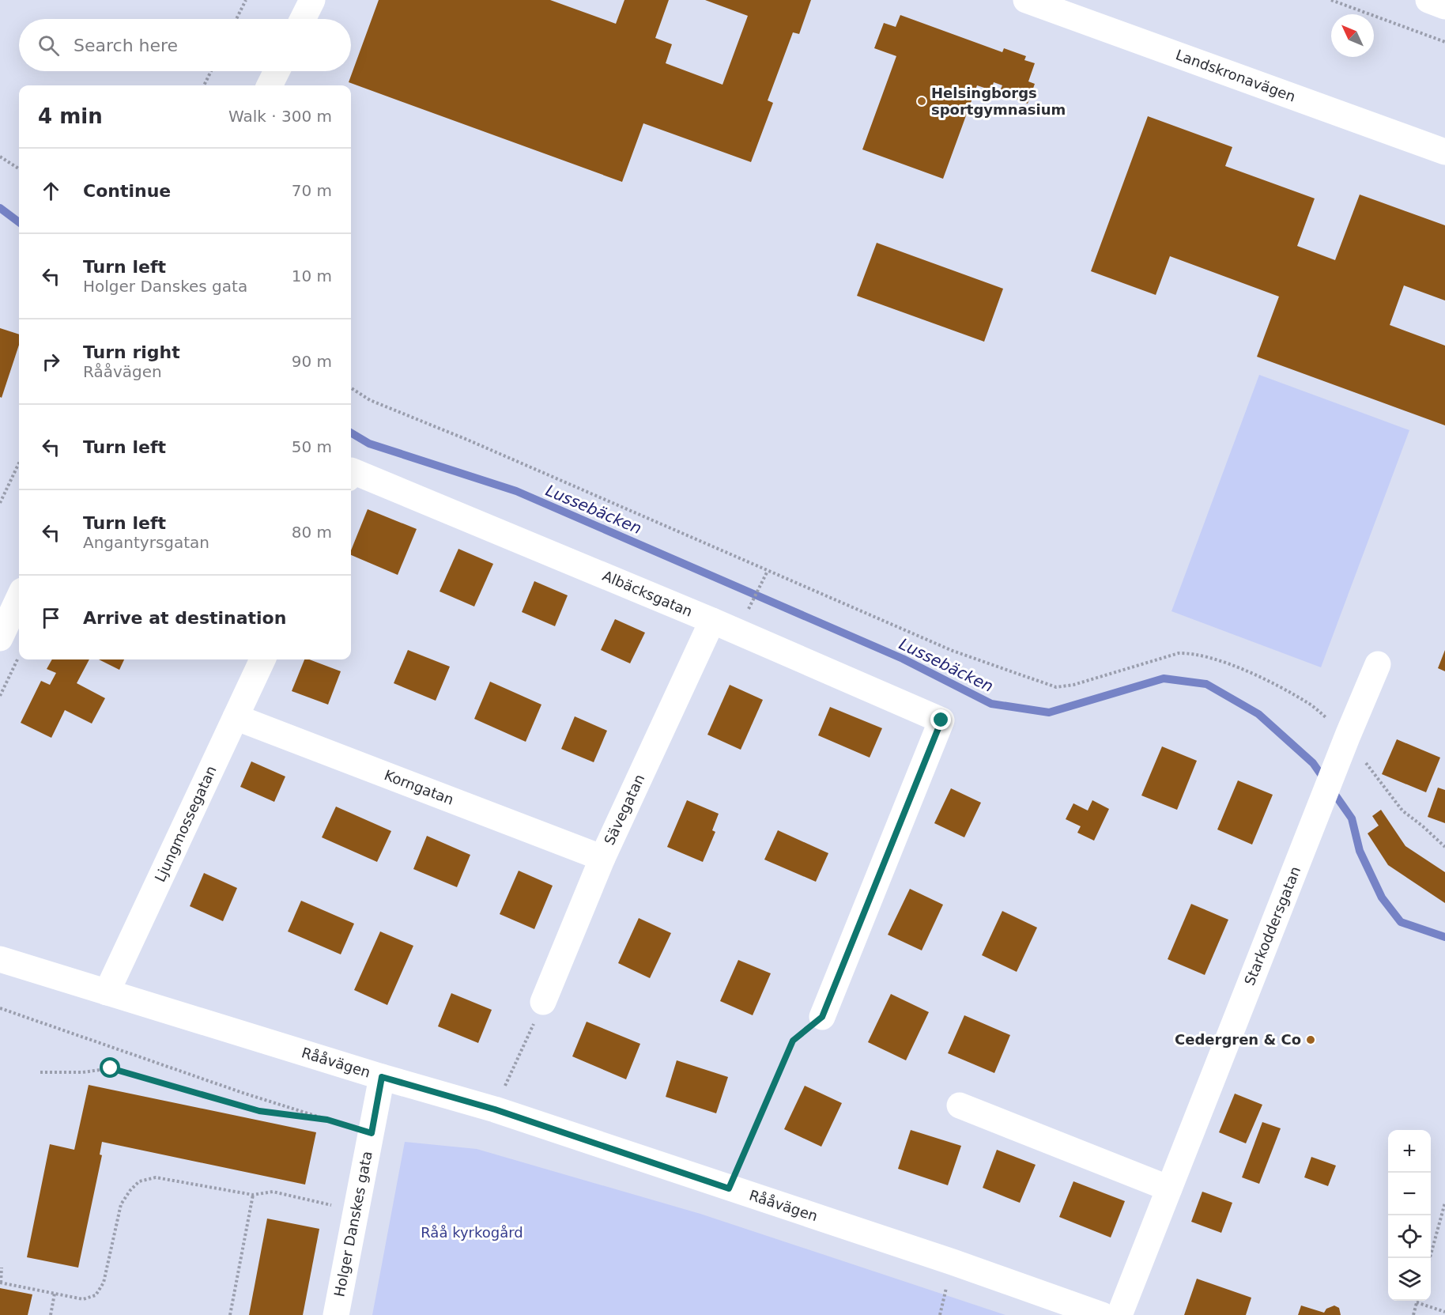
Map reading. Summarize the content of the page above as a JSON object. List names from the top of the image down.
{
  "streets": {
    "street": [
      "Landskronavägen",
      "Albäcksgatan",
      "Korngatan",
      "Sävegatan",
      "Ljungmossegatan",
      "Starkoddersgatan",
      "Rååvägen",
      "Holger Danskes gata"
    ]
  },
  "crossings": [
    ["Albäcksgatan", "Sävegatan"],
    ["Korngatan", "Sävegatan"],
    ["Korngatan", "Ljungmossegatan"],
    ["Ljungmossegatan", "Rååvägen"],
    ["Rååvägen", "Holger Danskes gata"]
  ],
  "water": ["Lussebäcken"],
  "parks": ["Råå kyrkogård"],
  "places": ["Helsingborgs sportgymnasium", "Cedergren & Co"],
  "north": "top left",
  "page": {
    "search": "Search here",
    "heading": ["4 min", "Walk · 300 m"],
    "list": [
      ["Continue", "70 m"],
      ["Turn left", "Holger Danskes gata", "10 m"],
      ["Turn right", "Rååvägen", "90 m"],
      ["Turn left", "50 m"],
      ["Turn left", "Angantyrsgatan", "80 m"],
      "Arrive at destination"
    ],
    "map_buttons": ["+", "−"]
  }
}
